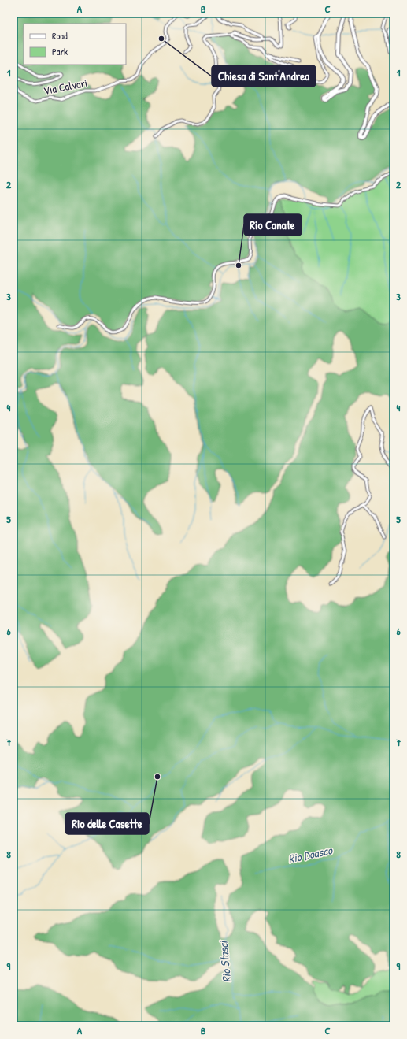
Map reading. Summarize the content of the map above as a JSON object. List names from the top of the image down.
{
  "streets": {
    "street": ["Via Calvari"]
  },
  "water": ["Rio Doasco", "Rio Stasci"],
  "places": ["Chiesa di Sant'Andrea", "Rio Canate", "Rio delle Casette"],
  "legend": ["Road", "Park"],
  "grid": {
    "columns": ["A", "B", "C"],
    "rows": [
      "1",
      "2",
      "3",
      "4",
      "5",
      "6",
      "7",
      "8",
      "9"
    ]
  }
}
